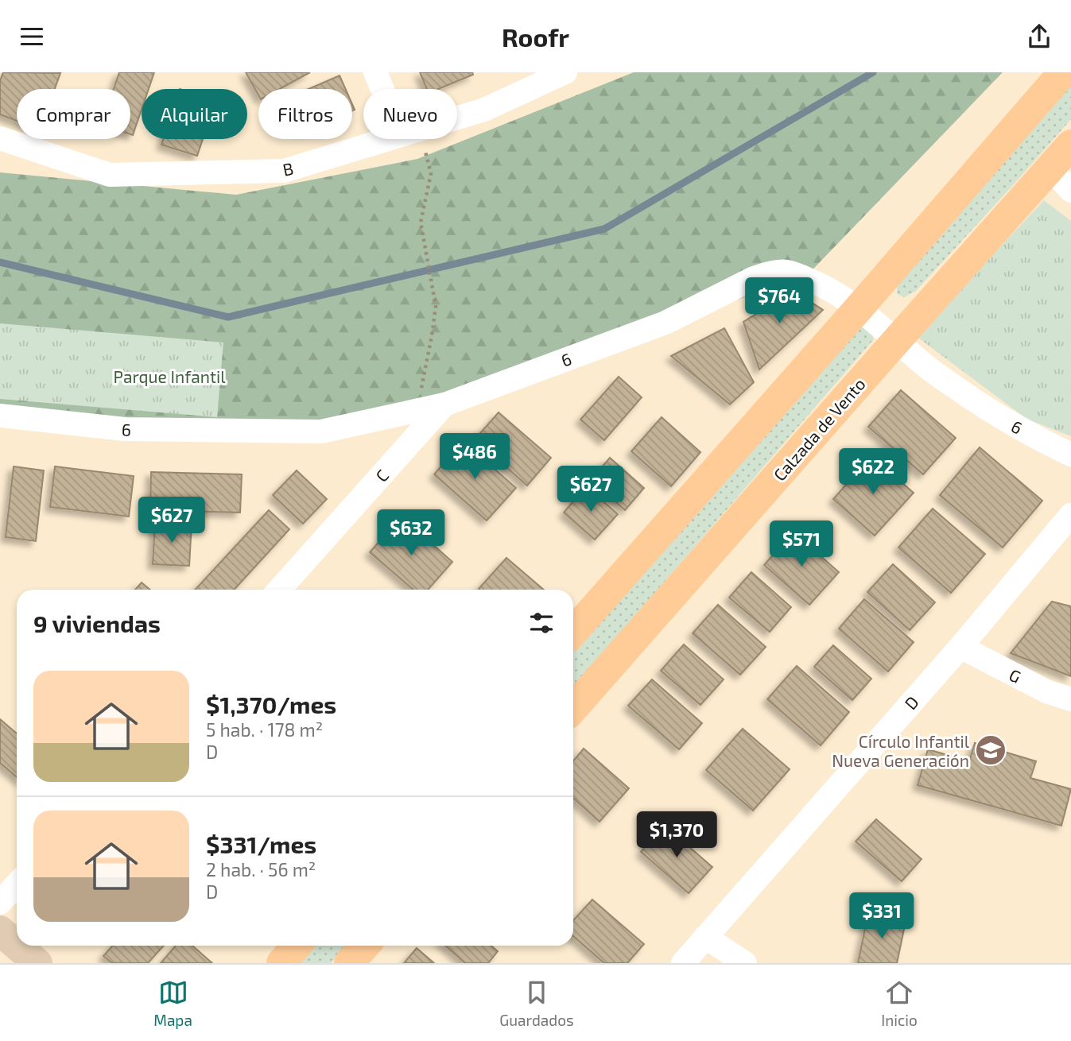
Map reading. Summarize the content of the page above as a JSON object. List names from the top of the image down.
{
  "streets": {
    "main road": ["Calzada de Vento"],
    "street": [
      "B",
      "6",
      "C",
      "G",
      "D"
    ]
  },
  "crossings": [
    ["6", "Calzada de Vento"],
    ["6", "C"],
    ["G", "D"]
  ],
  "parks": ["Parque Infantil"],
  "places": {
    "school or university": ["Círculo Infantil Nueva Generación"]
  },
  "page": {
    "header": "Roofr",
    "chip": [
      "Comprar",
      "Alquilar",
      "Filtros",
      "Nuevo"
    ],
    "price": [
      "$764",
      "$486",
      "$622",
      "$627",
      "$627",
      "$632",
      "$571",
      "$1,370",
      "$331"
    ],
    "heading": "9 viviendas",
    "list": [
      {
        "name": "$1,370/mes",
        "note": "5 hab. · 178 m² · D"
      },
      {
        "name": "$331/mes",
        "note": "2 hab. · 56 m² · D"
      }
    ],
    "tabs": ["Mapa", "Guardados", "Inicio"]
  }
}
